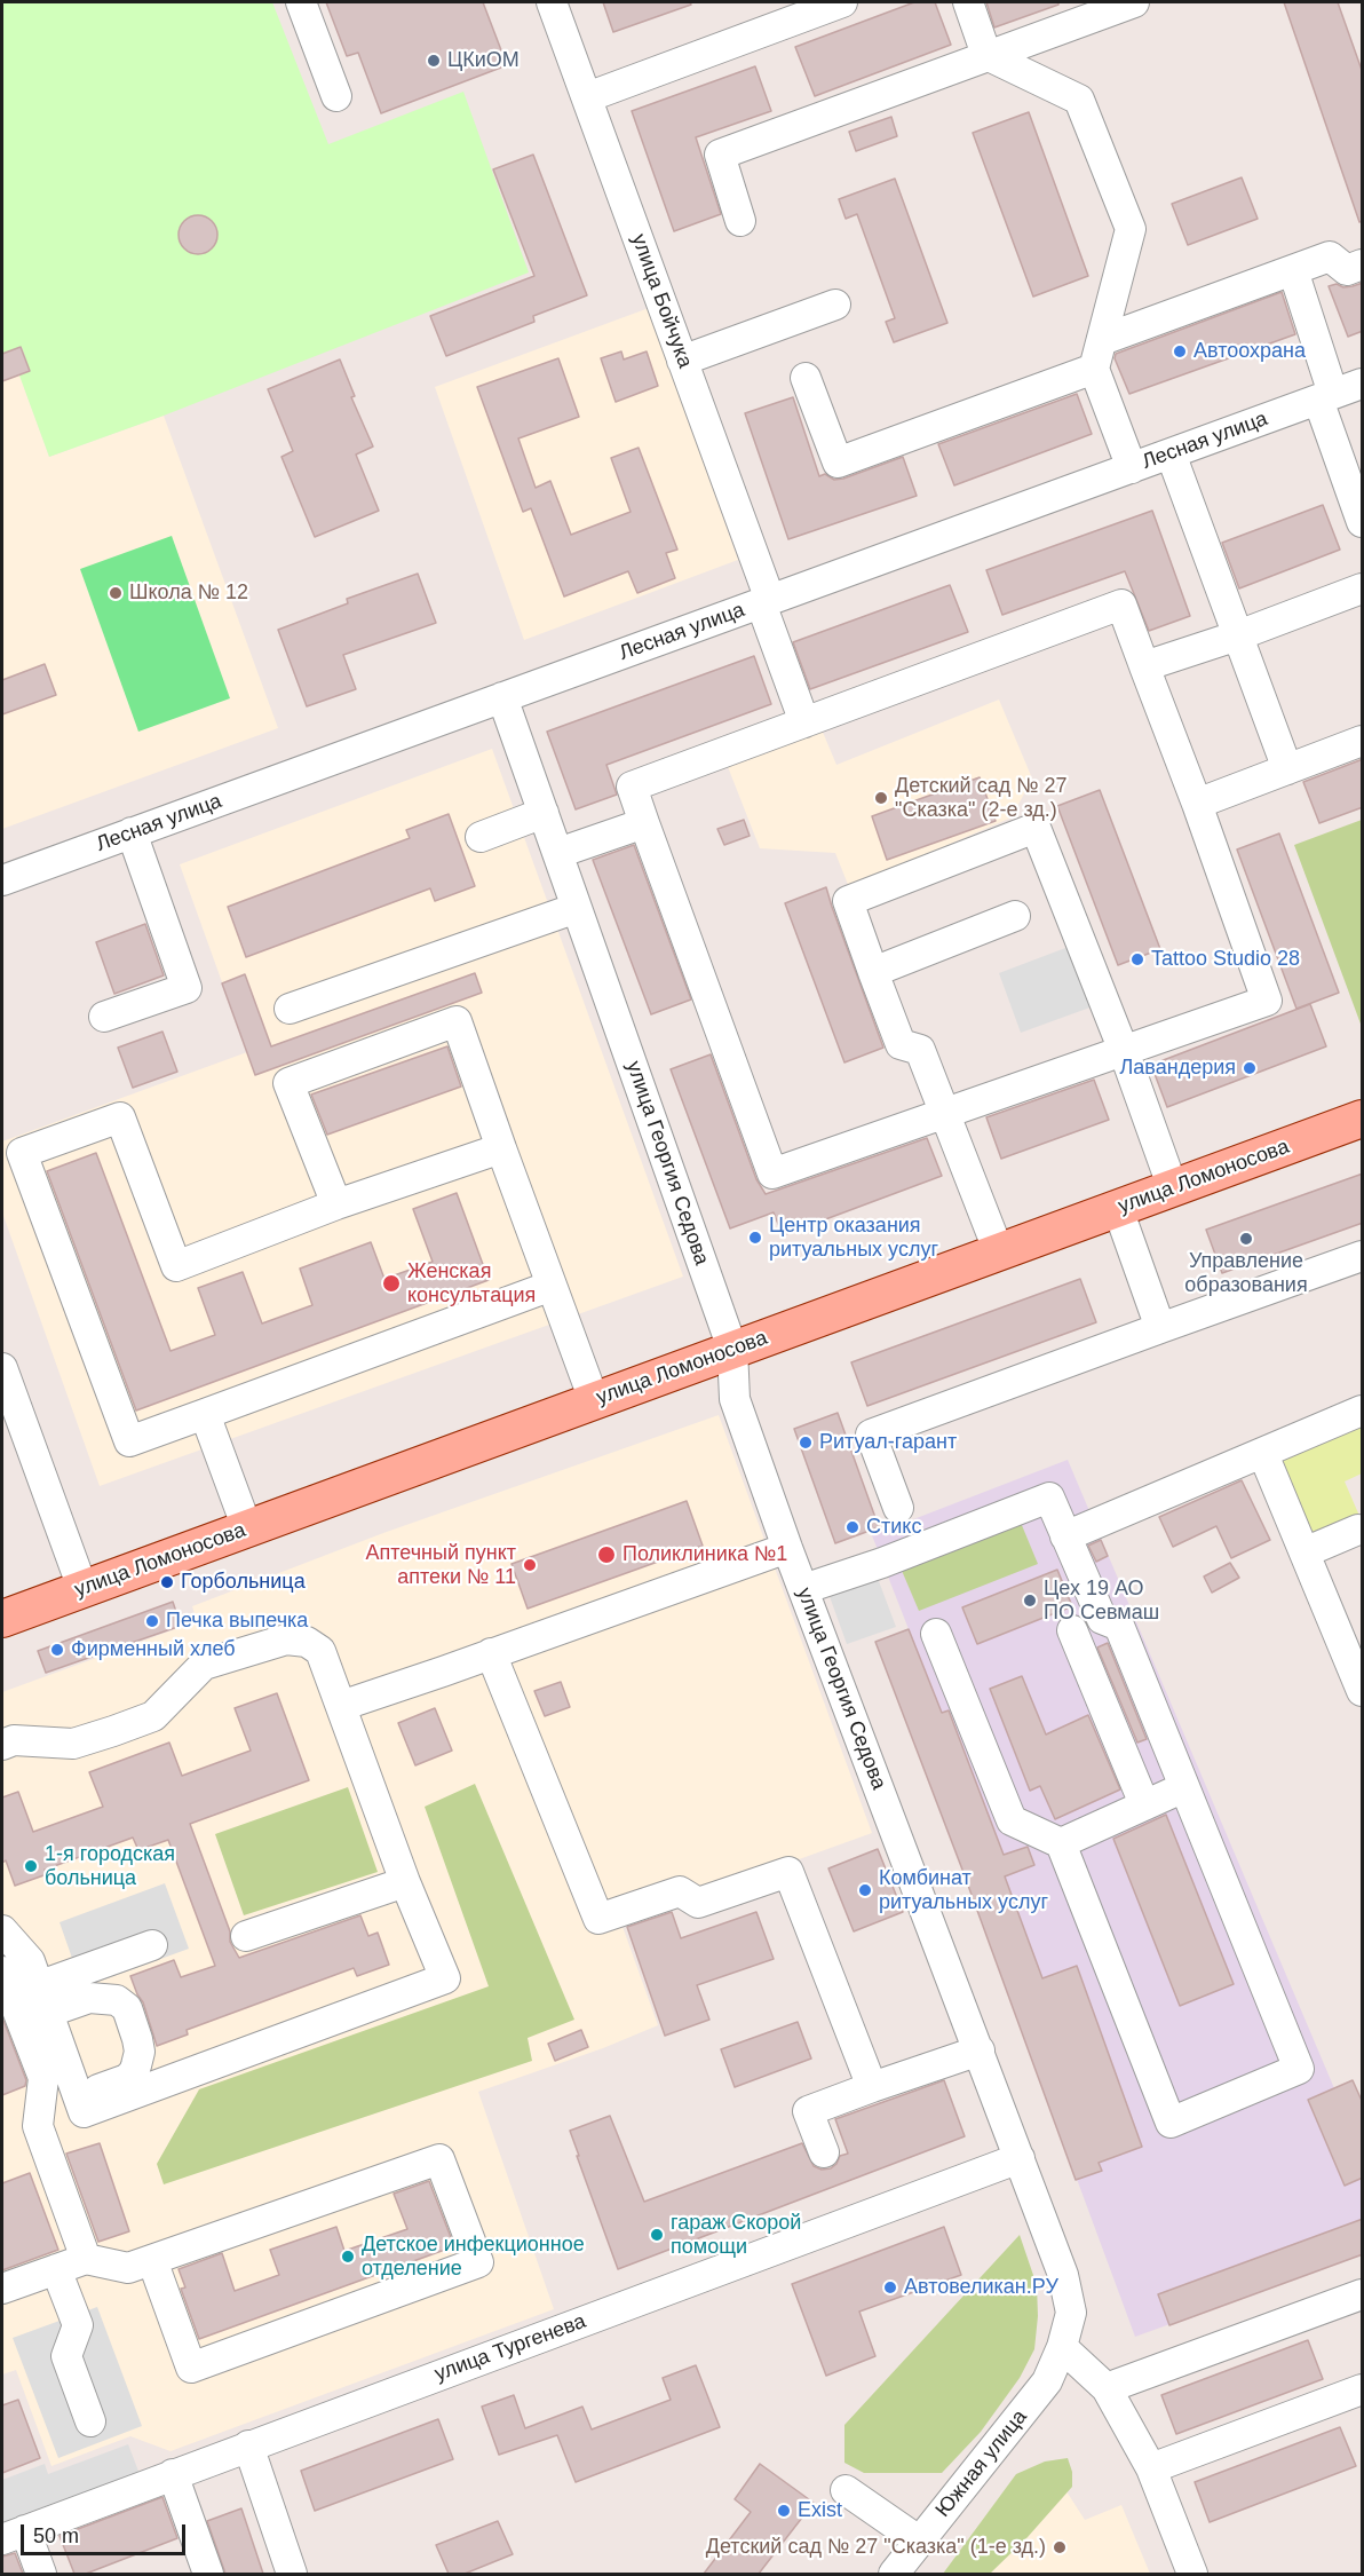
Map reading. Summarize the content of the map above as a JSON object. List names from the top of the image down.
{
  "streets": {
    "main road": ["улица Ломоносова"],
    "street": [
      "улица Бойчука",
      "Лесная улица",
      "улица Георгия Седова",
      "улица Тургенева",
      "Южная улица"
    ]
  },
  "crossings": [
    ["улица Бойчука", "Лесная улица"],
    ["Лесная улица", "улица Георгия Седова"],
    ["улица Георгия Седова", "улица Ломоносова"],
    ["улица Георгия Седова", "улица Тургенева"],
    ["улица Георгия Седова", "Южная улица"]
  ],
  "places": [
    "ЦКиОМ",
    "Автоохрана",
    "Школа № 12",
    "Детский сад № 27 \"Сказка\" (2-е зд.)",
    "Tattoo Studio 28",
    "Лавандерия",
    "Центр оказания ритуальных услуг",
    "Управление образования",
    "Женская консультация",
    "Ритуал-гарант",
    "Стикс",
    "Поликлиника №1",
    "Аптечный пункт аптеки № 11",
    "Горбольница",
    "Цех 19 АО ПО Севмаш",
    "Печка выпечка",
    "Фирменный хлеб",
    "1-я городская больница",
    "Комбинат ритуальных услуг",
    "гараж Скорой помощи",
    "Детское инфекционное отделение",
    "Автовеликан.РУ",
    "Exist",
    "Детский сад № 27 \"Сказка\" (1-е зд.)"
  ],
  "scale_bar": "50 m"
}
